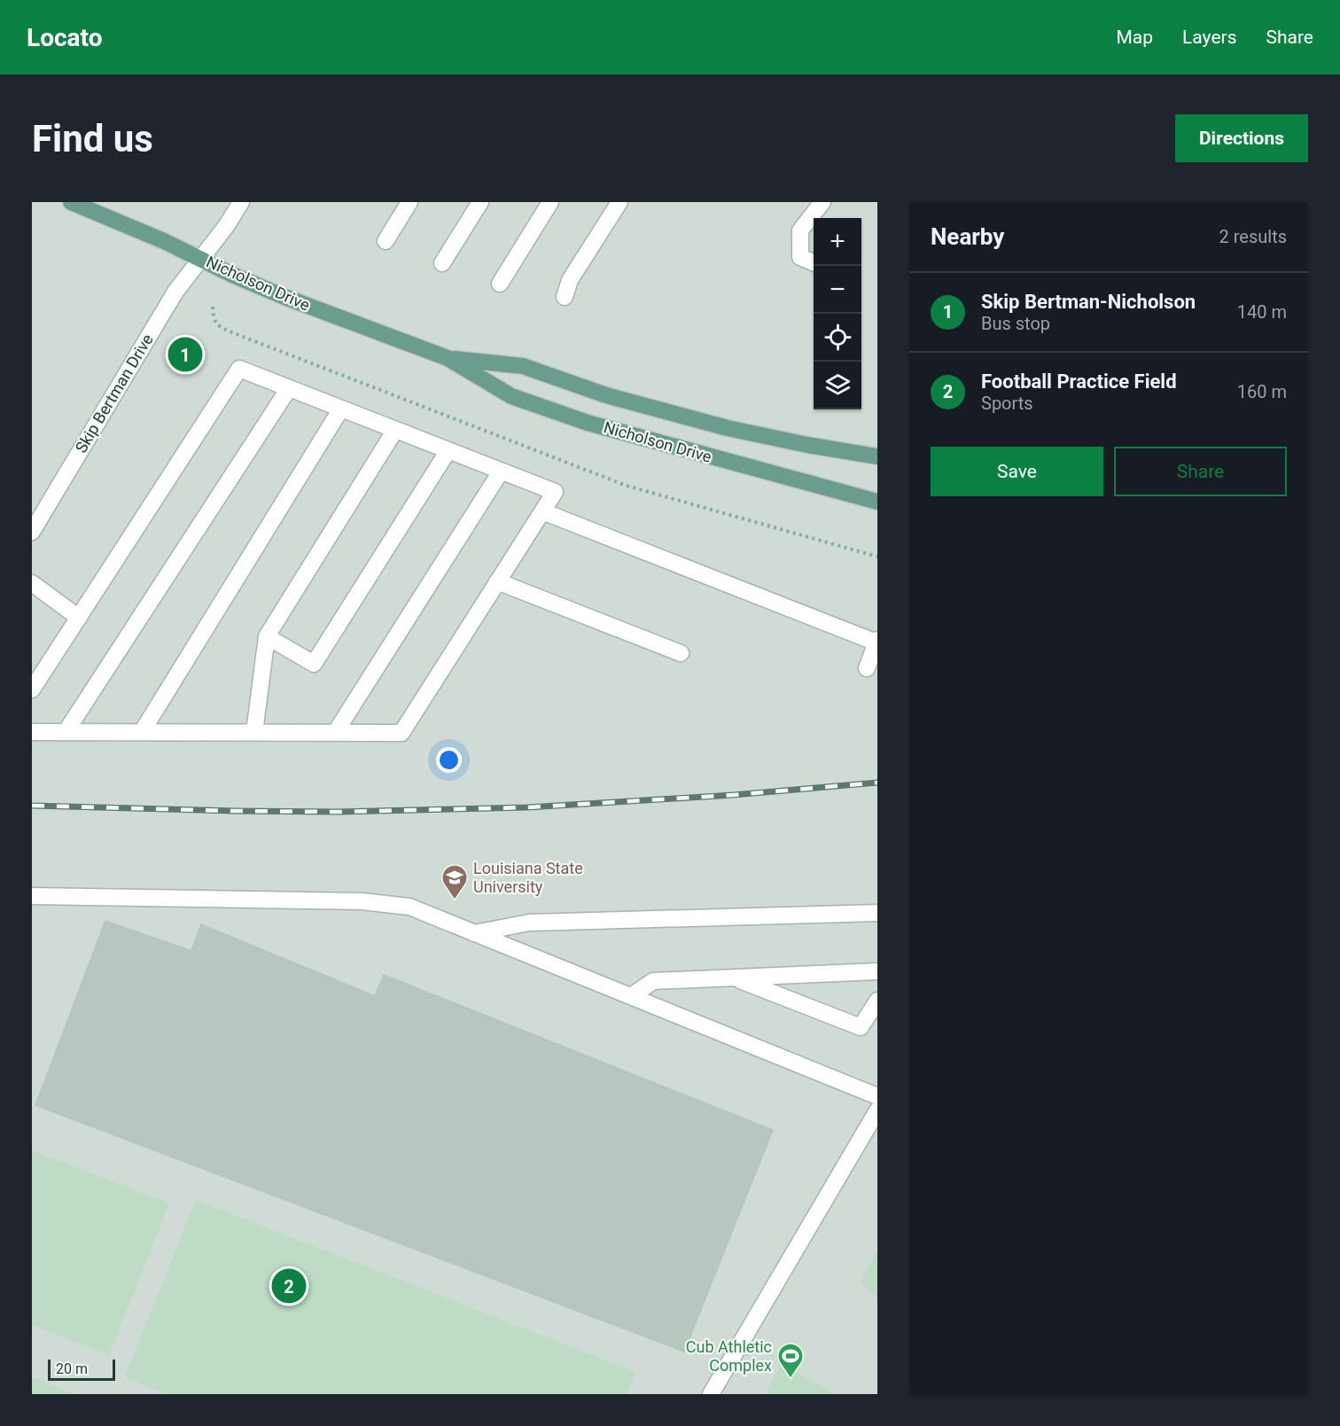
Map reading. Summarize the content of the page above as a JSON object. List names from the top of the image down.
{
  "streets": {
    "main road": ["Nicholson Drive"],
    "street": ["Skip Bertman Drive"]
  },
  "crossings": [
    ["Nicholson Drive", "Skip Bertman Drive"]
  ],
  "places": {
    "school or university": ["Louisiana State University"],
    "sports": ["Cub Athletic Complex"]
  },
  "scale_bar": "20 m",
  "page": {
    "header": "Locato",
    "nav": ["Map", "Layers", "Share"],
    "buttons": [
      "Directions",
      ["Save", "Share"]
    ],
    "title": "Find us",
    "heading": ["Nearby", "2 results"],
    "map_buttons": ["+", "−"],
    "list": [
      {
        "mark": "1",
        "name": "Skip Bertman-Nicholson",
        "note": "Bus stop",
        "value": "140 m"
      },
      {
        "mark": "2",
        "name": "Football Practice Field",
        "note": "Sports",
        "value": "160 m"
      }
    ],
    "pins": ["1", "2"],
    "scale": "20 m"
  }
}
